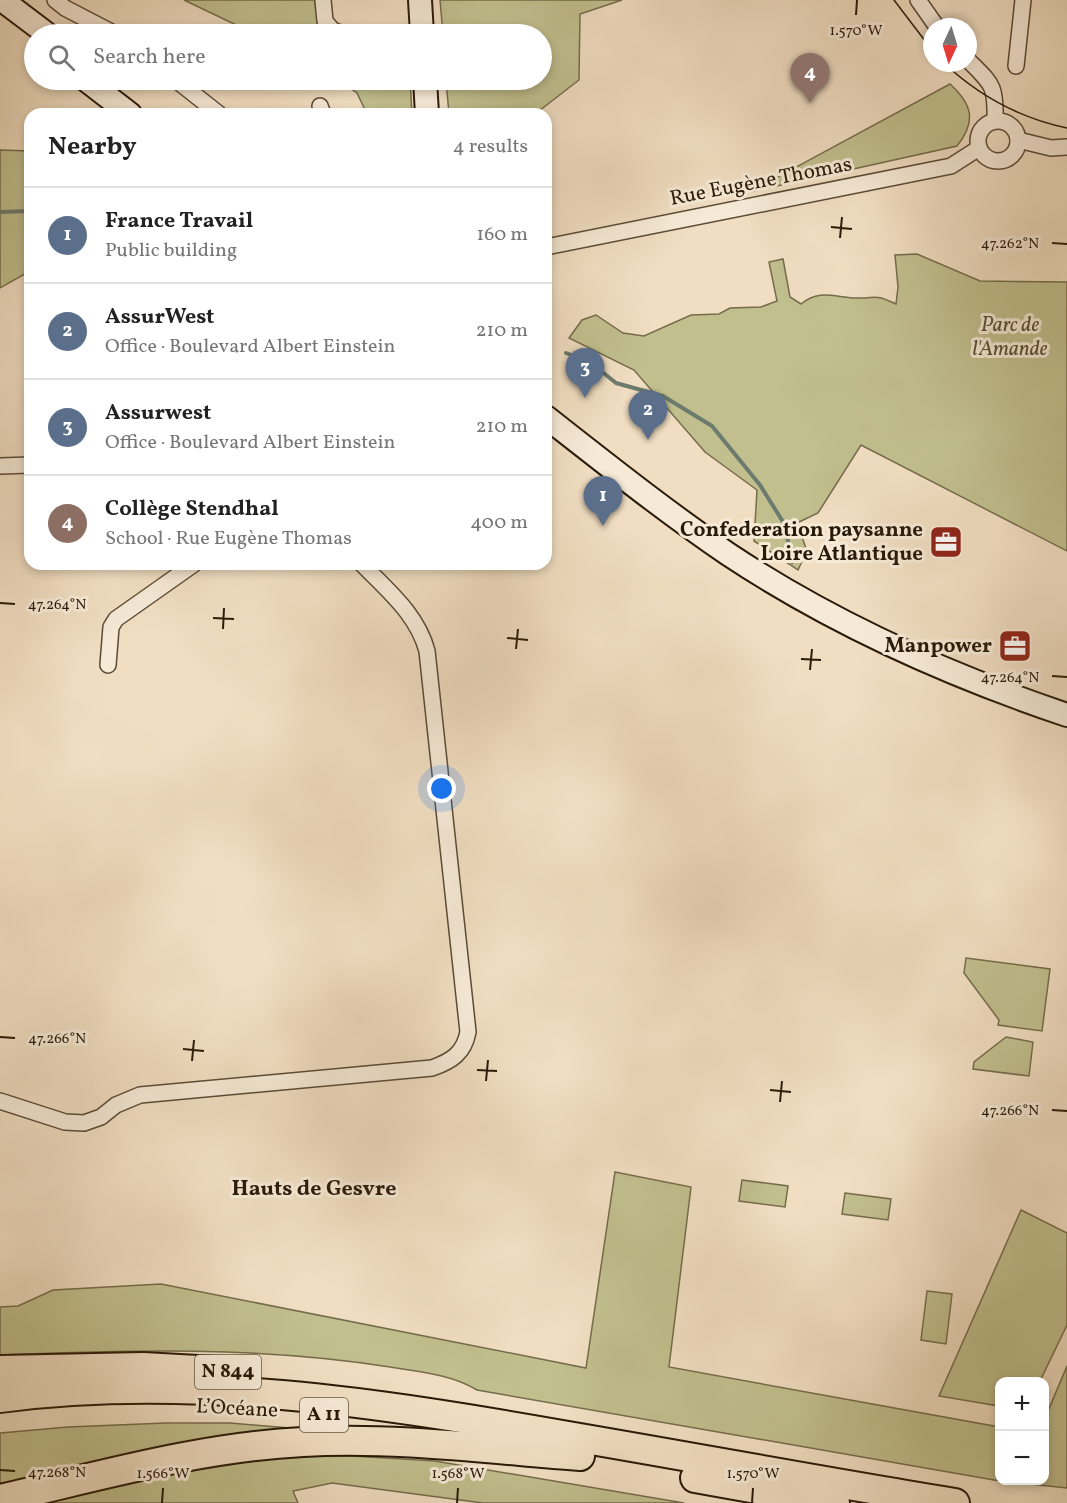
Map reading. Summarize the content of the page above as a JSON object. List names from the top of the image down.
{
  "streets": {
    "highway": ["N 844", "L’Océane", "A 11"],
    "street": ["Rue Eugène Thomas"]
  },
  "crossings": [
    ["N 844", "L’Océane"],
    ["N 844", "A 11"],
    ["L’Océane", "A 11"]
  ],
  "districts": ["Hauts de Gesvre"],
  "parks": ["Parc de l'Amande"],
  "places": {
    "office": ["Confederation paysanne Loire Atlantique", "Manpower"]
  },
  "north": "bottom",
  "page": {
    "search": "Search here",
    "pins": [
      "4",
      "3",
      "2",
      "1"
    ],
    "heading": ["Nearby", "4 results"],
    "list": [
      {
        "mark": "1",
        "name": "France Travail",
        "note": "Public building",
        "value": "160 m"
      },
      {
        "mark": "2",
        "name": "AssurWest",
        "note": "Office · Boulevard Albert Einstein",
        "value": "210 m"
      },
      {
        "mark": "3",
        "name": "Assurwest",
        "note": "Office · Boulevard Albert Einstein",
        "value": "210 m"
      },
      {
        "mark": "4",
        "name": "Collège Stendhal",
        "note": "School · Rue Eugène Thomas",
        "value": "400 m"
      }
    ],
    "map_buttons": ["+", "−"]
  },
  "coordinates": [
    "1.570°W",
    "47.262°N",
    "47.264°N",
    "47.266°N",
    "47.268°N",
    "1.566°W",
    "1.568°W"
  ]
}
